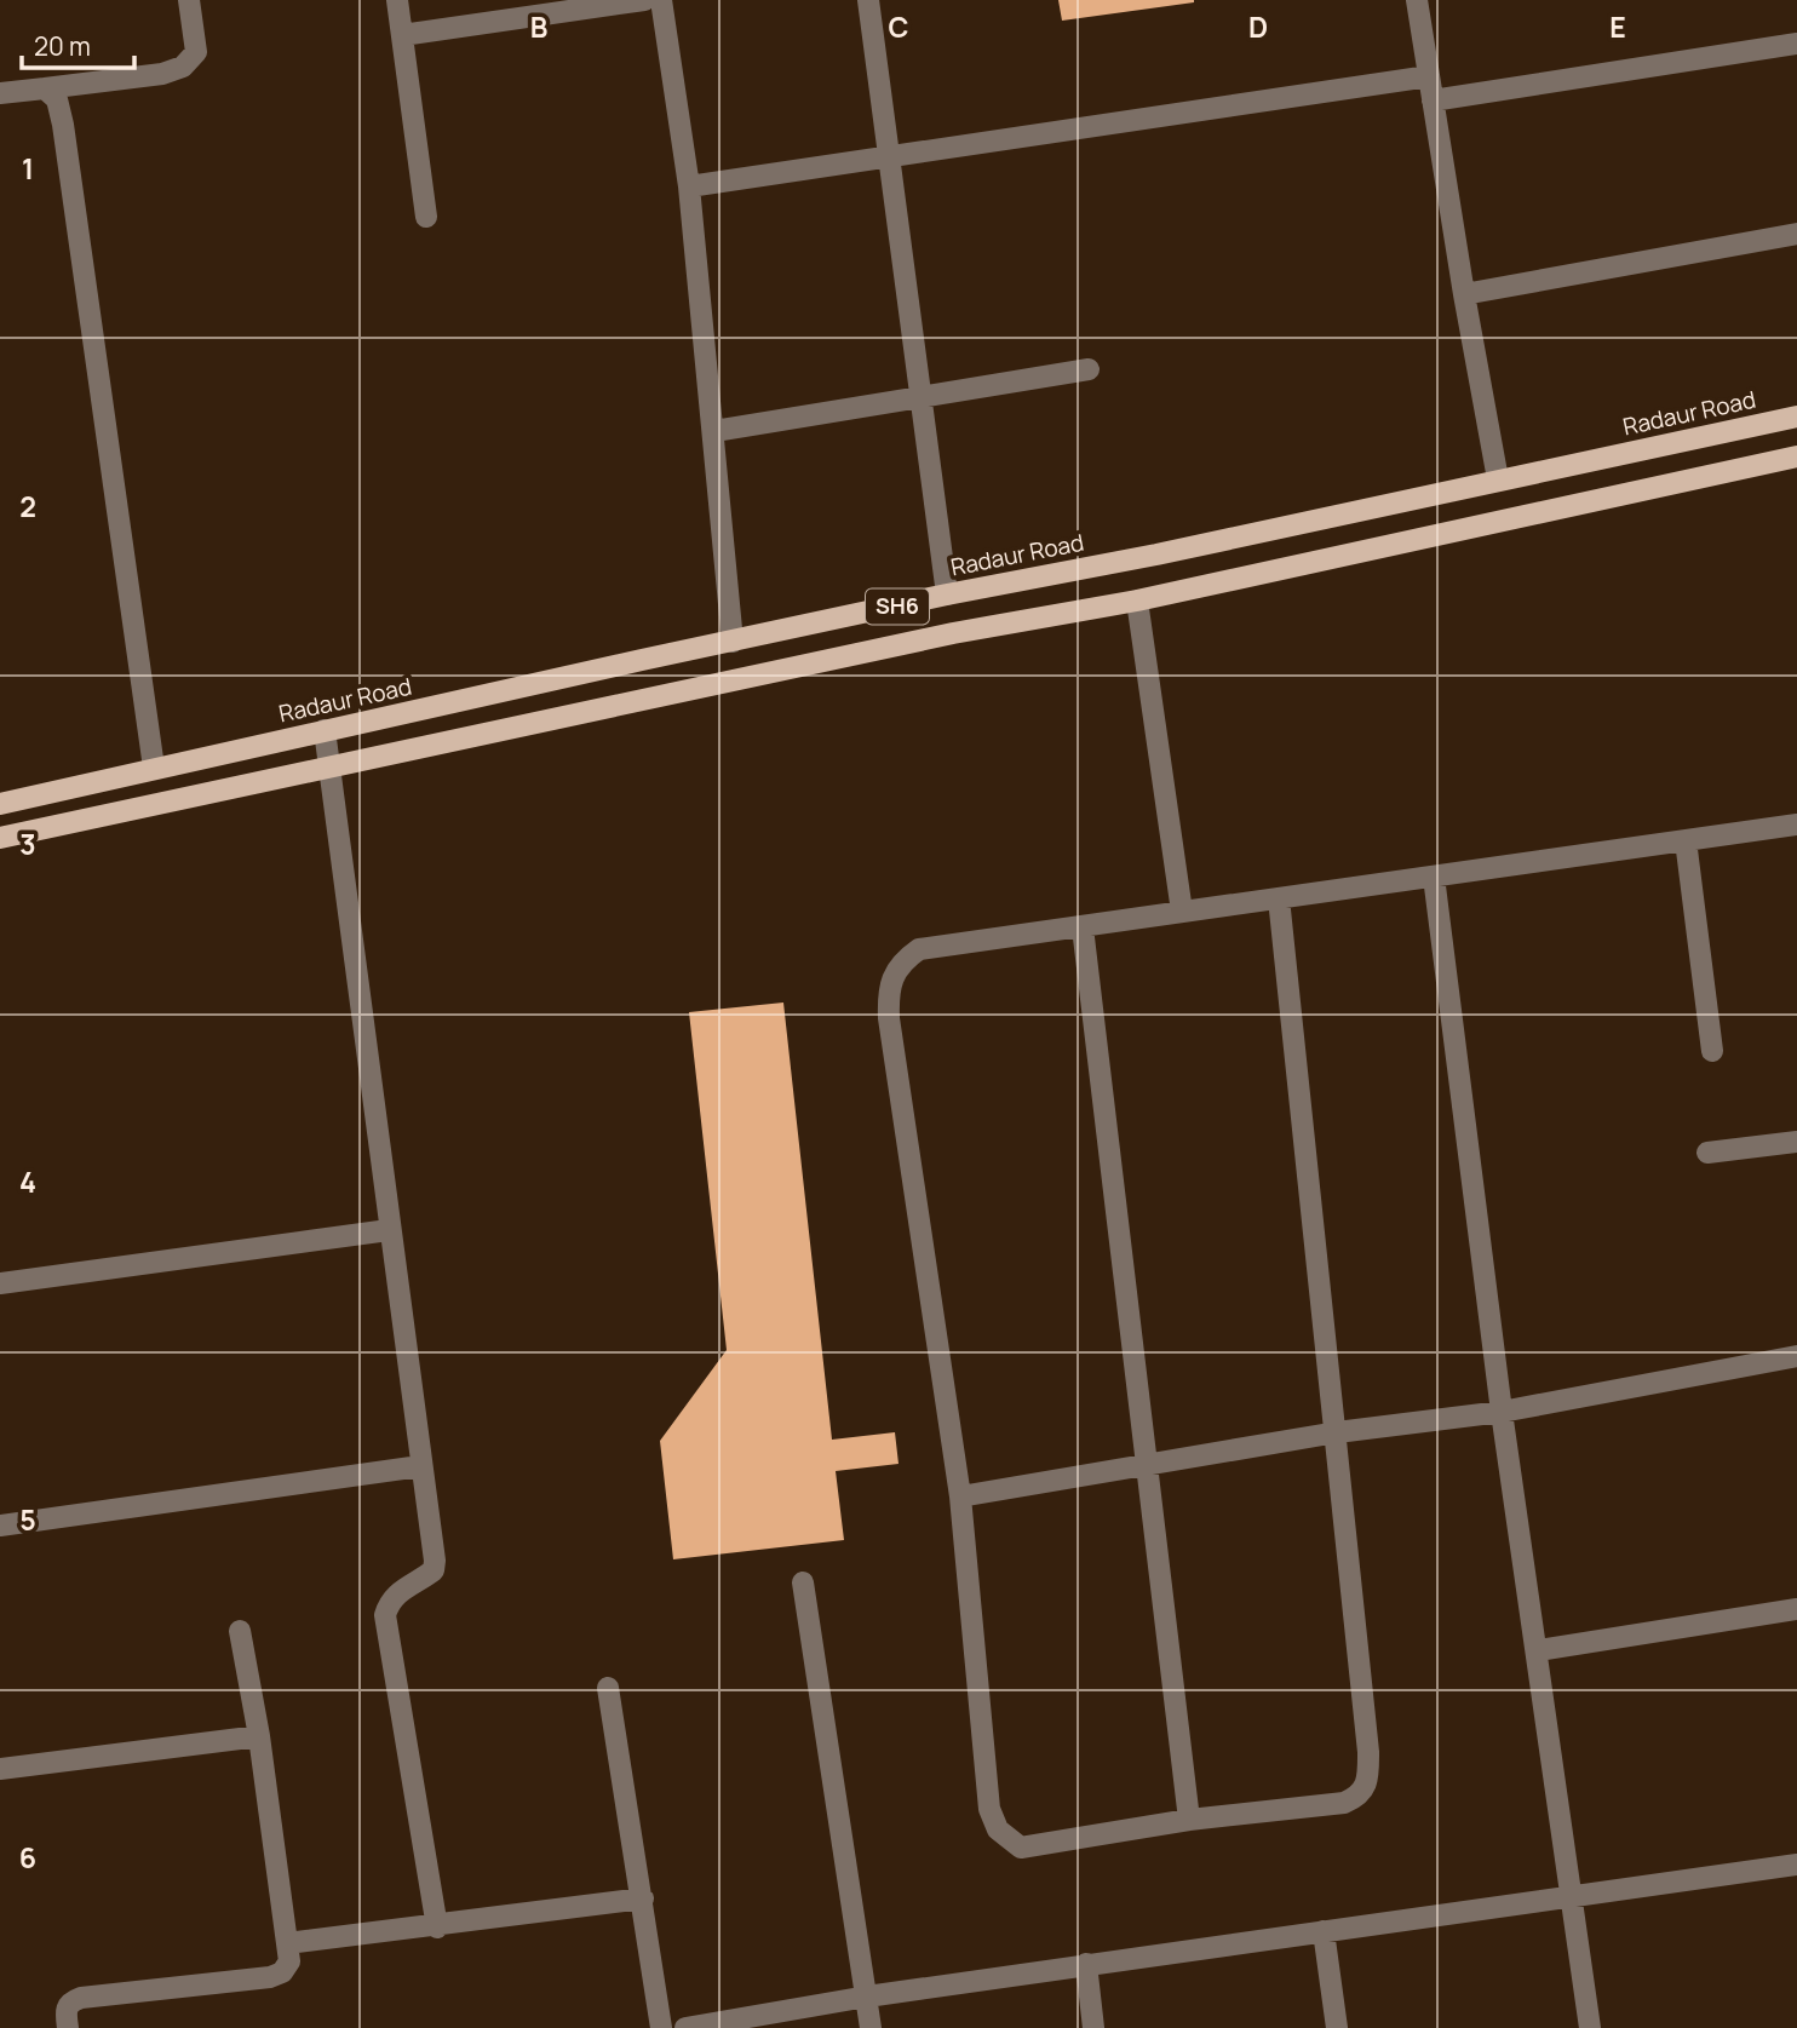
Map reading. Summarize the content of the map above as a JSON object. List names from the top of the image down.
{
  "streets": {
    "main road": ["Radaur Road", "SH6"]
  },
  "scale_bar": "20 m",
  "grid": {
    "columns": [
      "B",
      "C",
      "D",
      "E"
    ],
    "rows": [
      "1",
      "2",
      "3",
      "4",
      "5",
      "6"
    ]
  }
}
